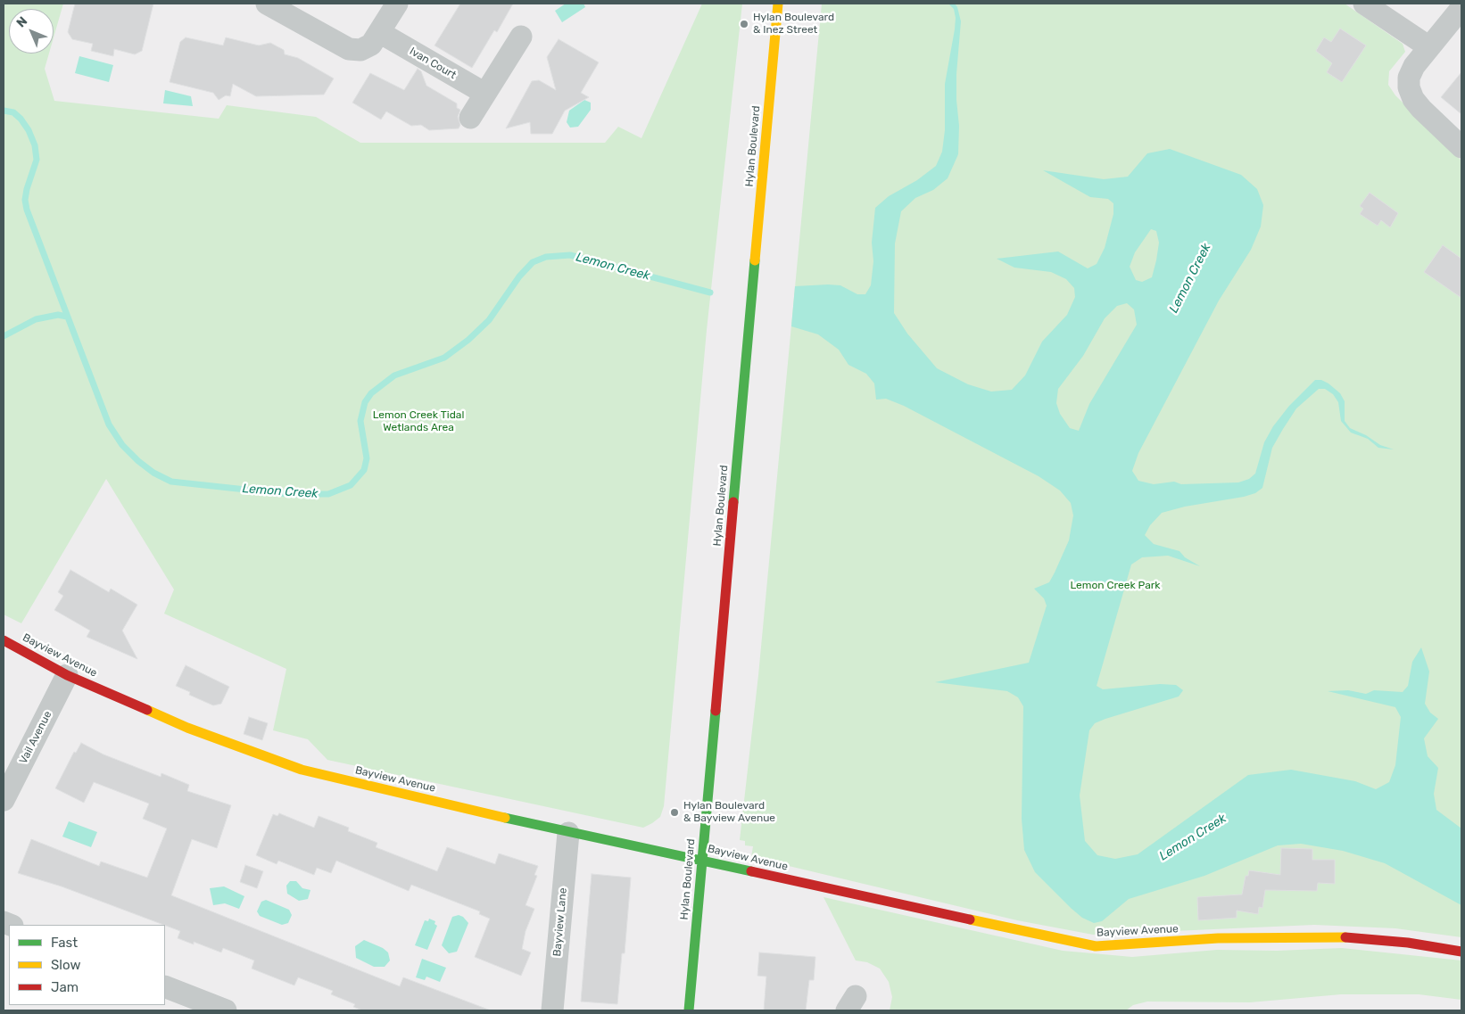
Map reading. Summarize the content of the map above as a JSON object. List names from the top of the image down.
{
  "streets": {
    "street": [
      "Ivan Court",
      "Hylan Boulevard",
      "Bayview Avenue",
      "Vail Avenue",
      "Bayview Lane"
    ]
  },
  "crossings": [
    ["Hylan Boulevard", "Bayview Avenue"],
    ["Bayview Avenue", "Vail Avenue"],
    ["Bayview Avenue", "Bayview Lane"]
  ],
  "water": ["Lemon Creek"],
  "parks": ["Lemon Creek Tidal Wetlands Area", "Lemon Creek Park"],
  "places": ["Hylan Boulevard & Inez Street", "Hylan Boulevard & Bayview Avenue"],
  "legend": ["Fast", "Slow", "Jam"],
  "north": "top left"
}
